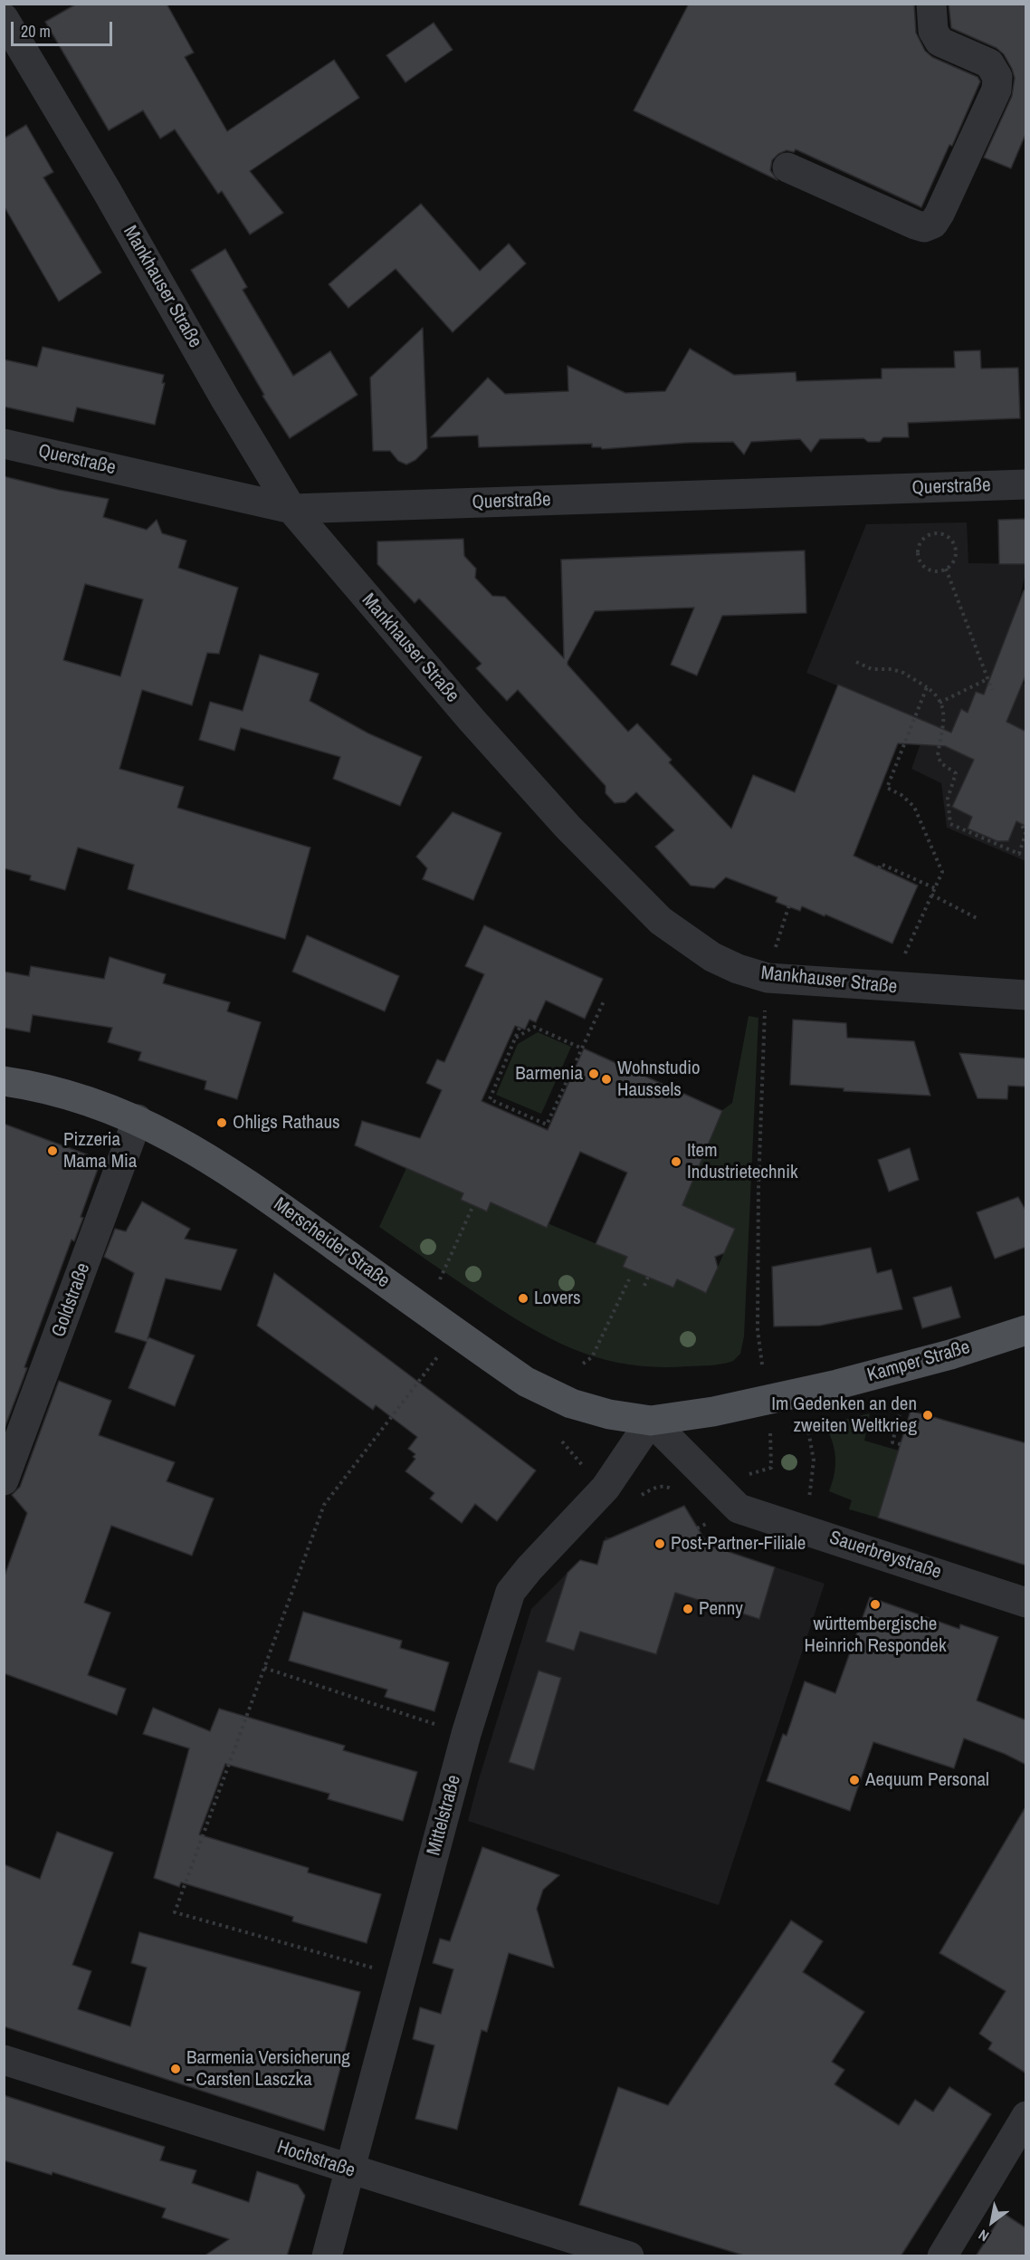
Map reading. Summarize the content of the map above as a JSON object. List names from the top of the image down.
{
  "streets": {
    "main road": ["Merscheider Straße", "Kamper Straße"],
    "street": [
      "Mankhauser Straße",
      "Querstraße",
      "Goldstraße",
      "Sauerbreystraße",
      "Mittelstraße",
      "Hochstraße"
    ]
  },
  "crossings": [
    ["Mankhauser Straße", "Querstraße"],
    ["Merscheider Straße", "Goldstraße"],
    ["Merscheider Straße", "Kamper Straße"],
    ["Merscheider Straße", "Sauerbreystraße"],
    ["Merscheider Straße", "Mittelstraße"],
    ["Kamper Straße", "Sauerbreystraße"],
    ["Kamper Straße", "Mittelstraße"],
    ["Sauerbreystraße", "Mittelstraße"],
    ["Mittelstraße", "Hochstraße"]
  ],
  "places": [
    "Barmenia",
    "Wohnstudio Haussels",
    "Ohligs Rathaus",
    "Pizzeria Mama Mia",
    "Item Industrietechnik",
    "Lovers",
    "Im Gedenken an den zweiten Weltkrieg",
    "Post-Partner-Filiale",
    "württembergische Heinrich Respondek",
    "Penny",
    "Aequum Personal",
    "Barmenia Versicherung - Carsten Lasczka"
  ],
  "scale_bar": "20 m",
  "north": "bottom left"
}
